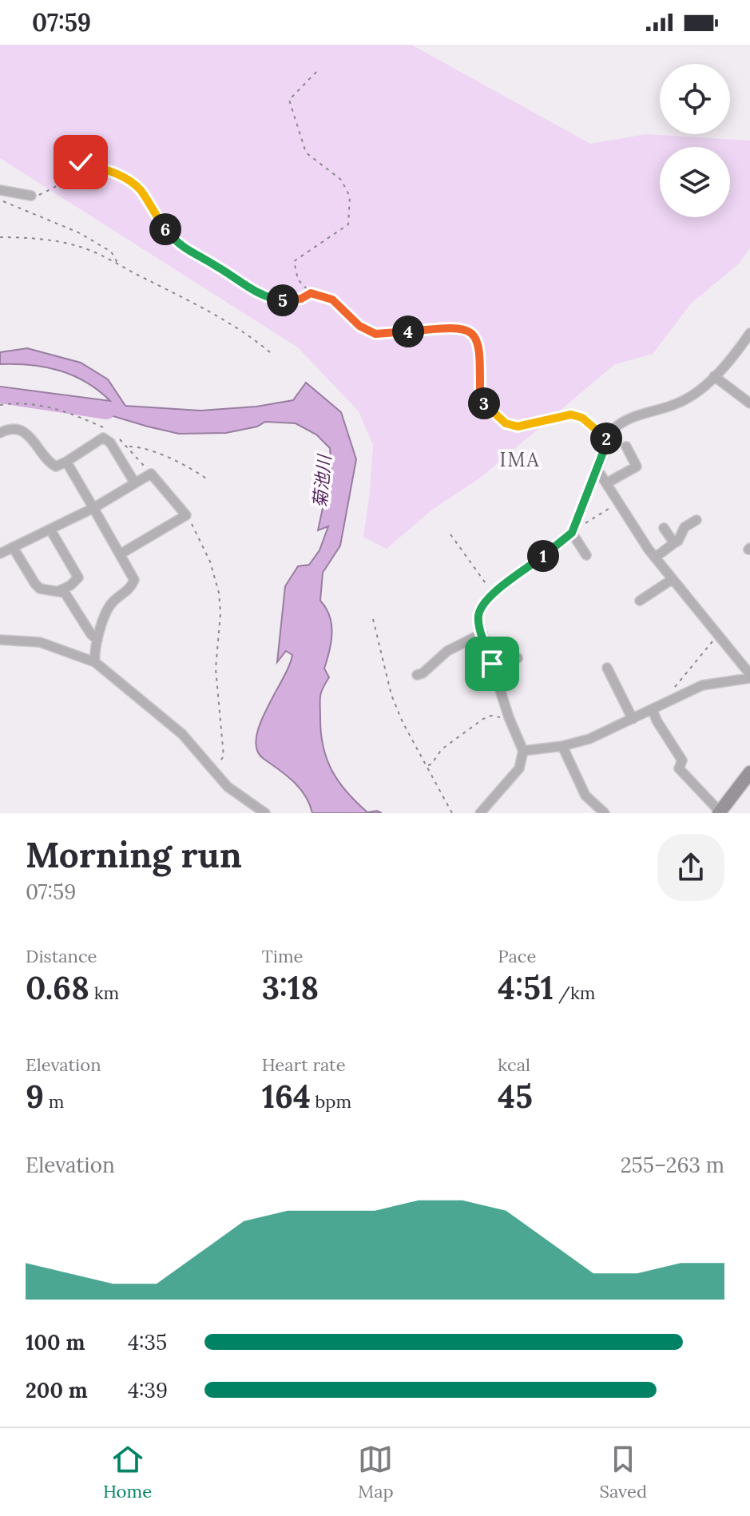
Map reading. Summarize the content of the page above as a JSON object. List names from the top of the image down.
{
  "districts": ["IMA"],
  "water": ["菊池川"],
  "page": {
    "status": "07:59",
    "pins": [
      "6",
      "5",
      "4",
      "3",
      "2",
      "1"
    ],
    "heading": ["Morning run", "07:59"],
    "stats": [
      ["Distance", "0.68 km"],
      ["Time", "3:18"],
      ["Pace", "4:51 /km"],
      ["Elevation", "9 m"],
      ["Heart rate", "164 bpm"],
      ["kcal", "45"]
    ],
    "chart": ["Elevation", "255–263 m"],
    "list": [
      {
        "name": "100 m",
        "note": "4:35"
      },
      {
        "name": "200 m",
        "note": "4:39"
      }
    ],
    "tabs": ["Home", "Map", "Saved"]
  }
}
